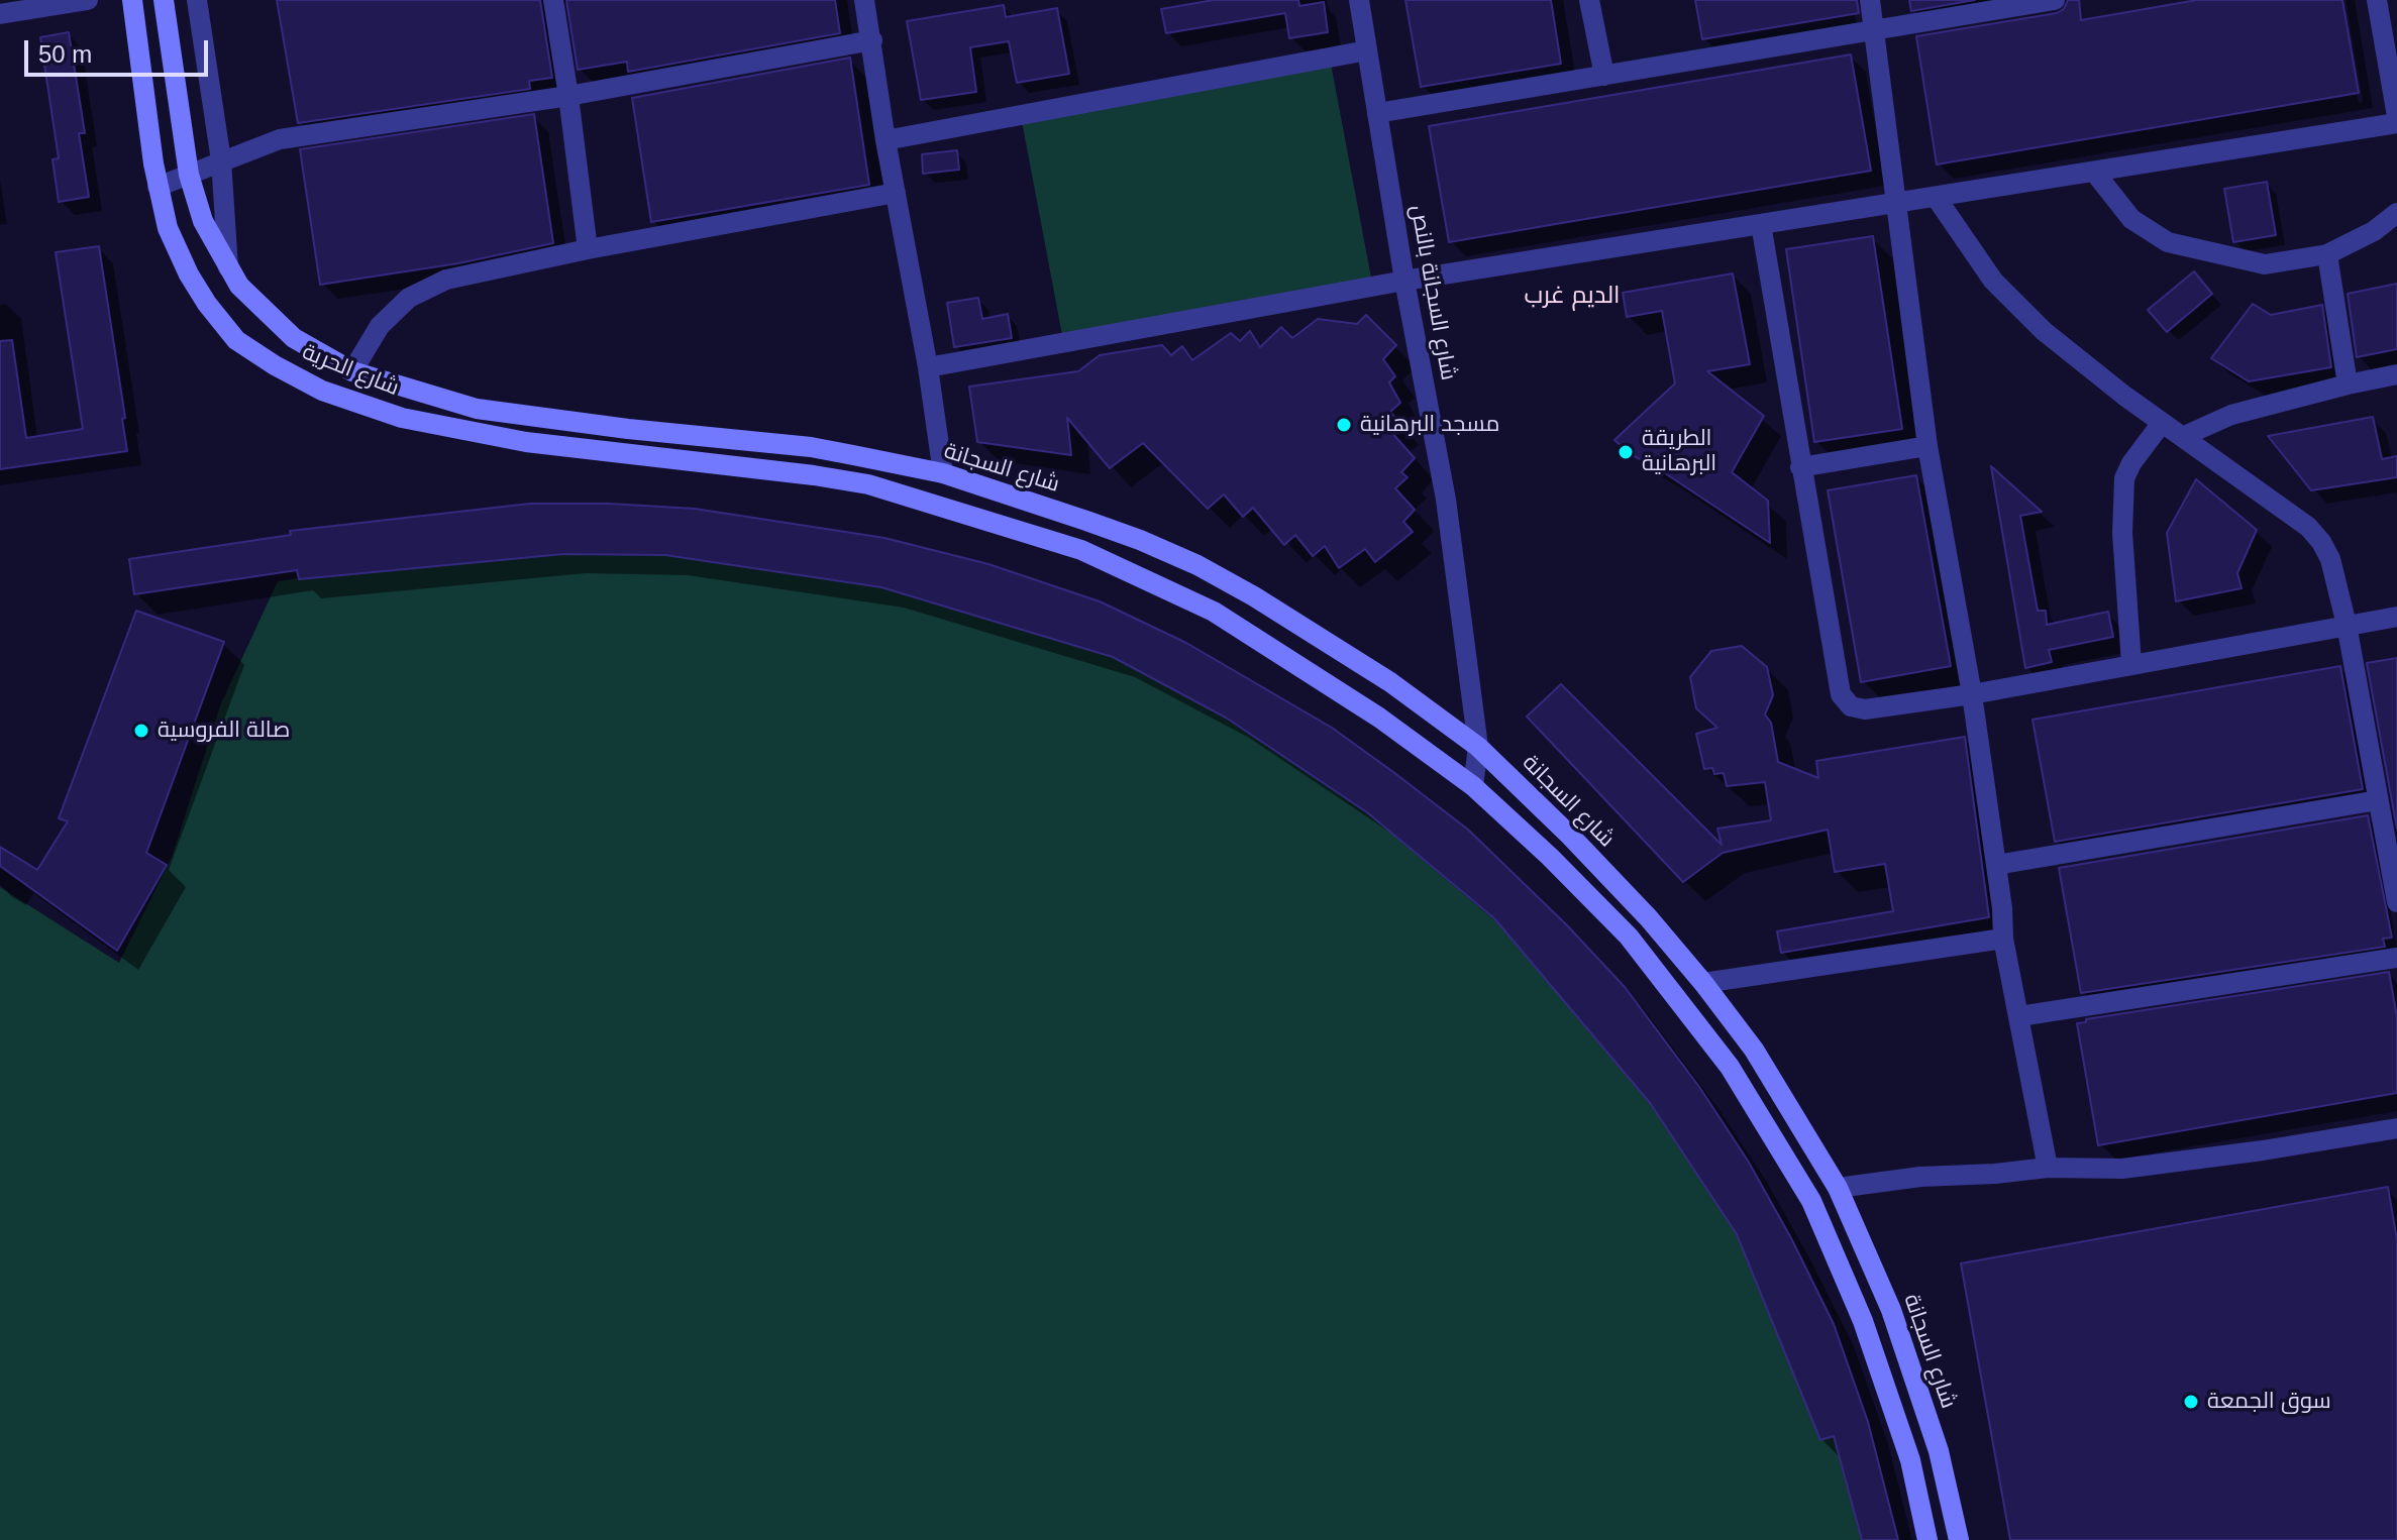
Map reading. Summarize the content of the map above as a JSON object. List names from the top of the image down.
{
  "streets": {
    "main road": ["شارع الحرية", "شارع السجانة"],
    "street": ["شارع السجانة بالنص"]
  },
  "crossings": [
    ["شارع السجانة بالنص", "شارع الحرية"],
    ["شارع السجانة بالنص", "شارع السجانة"],
    ["شارع الحرية", "شارع السجانة"]
  ],
  "districts": ["الديم غرب"],
  "places": [
    "مسجد البرهانية",
    "الطريقة البرهانية",
    "صالة الفروسية",
    "سوق الجمعة"
  ],
  "scale_bar": "50 m"
}
